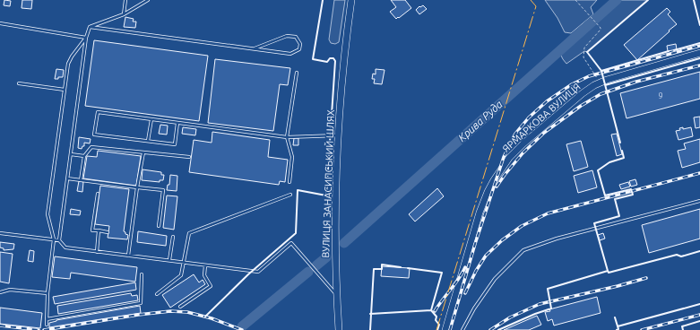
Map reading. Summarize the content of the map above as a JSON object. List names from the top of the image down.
{
  "streets": {
    "street": ["ЯРМАРКОВА ВУЛИЦЯ", "ВУЛИЦЯ ЗАНАСИПСЬКИЙ ШЛЯХ"]
  },
  "water": ["Крива Руда"],
  "house_numbers": ["9"]
}
